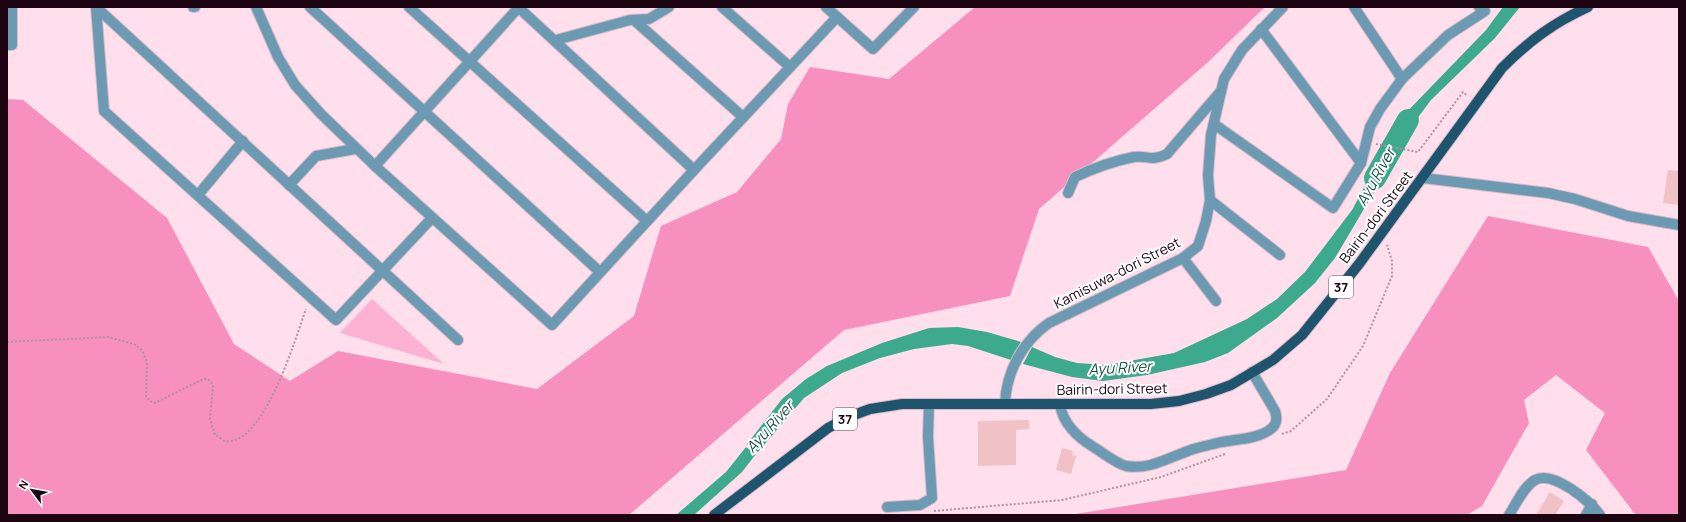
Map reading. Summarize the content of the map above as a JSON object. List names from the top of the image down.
{
  "streets": {
    "main road": ["Bairin-dori Street", "37"],
    "street": ["Kamisuwa-dori Street"]
  },
  "crossings": [
    ["Bairin-dori Street", "Kamisuwa-dori Street"]
  ],
  "water": ["Ayu River"],
  "north": "top left"
}
